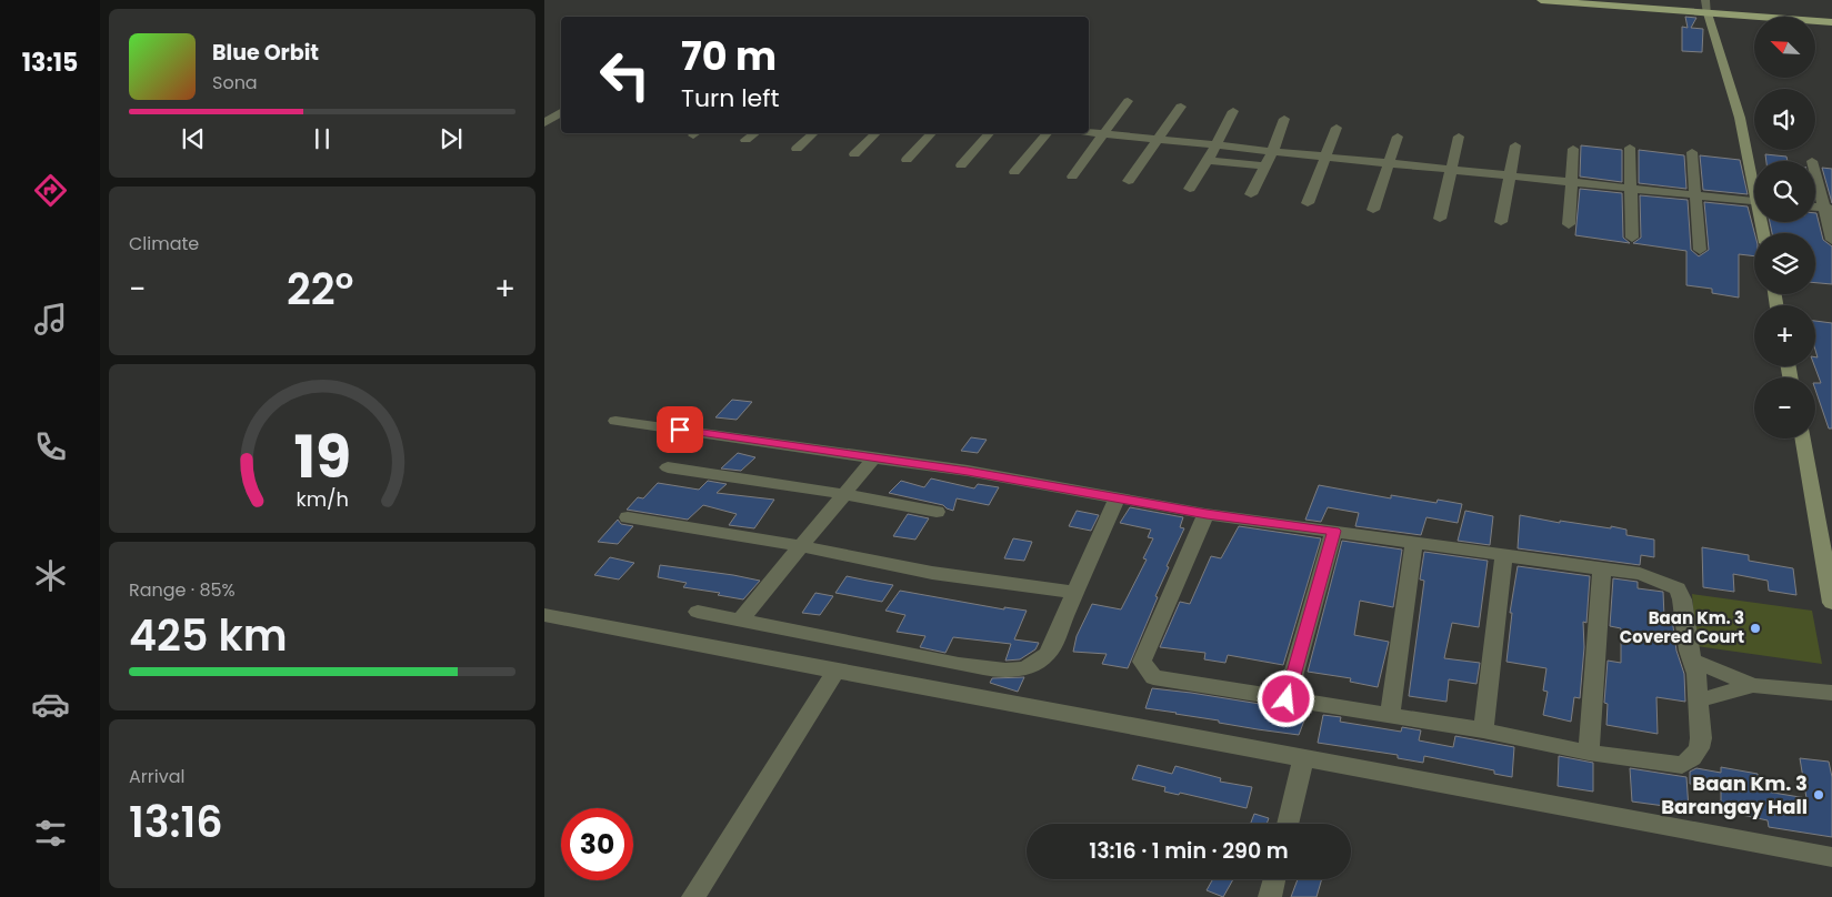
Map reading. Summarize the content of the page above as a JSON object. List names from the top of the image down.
{
  "places": ["Baan Km. 3 Covered Court", "Baan Km. 3 Barangay Hall"],
  "north": "top left",
  "page": {
    "tabs": "13:15",
    "map_buttons": ["+", "−"],
    "turn": ["70 m", "Turn left"],
    "song": ["Blue Orbit", "Sona"],
    "tile": [
      "Climate",
      ["Range · 85%", "425 km"],
      ["Arrival", "13:16"]
    ],
    "heat": ["−", "22°", "+"],
    "limit": "30",
    "trip": "13:16 · 1 min · 290 m",
    "gauge": ["19", "km/h"]
  }
}
